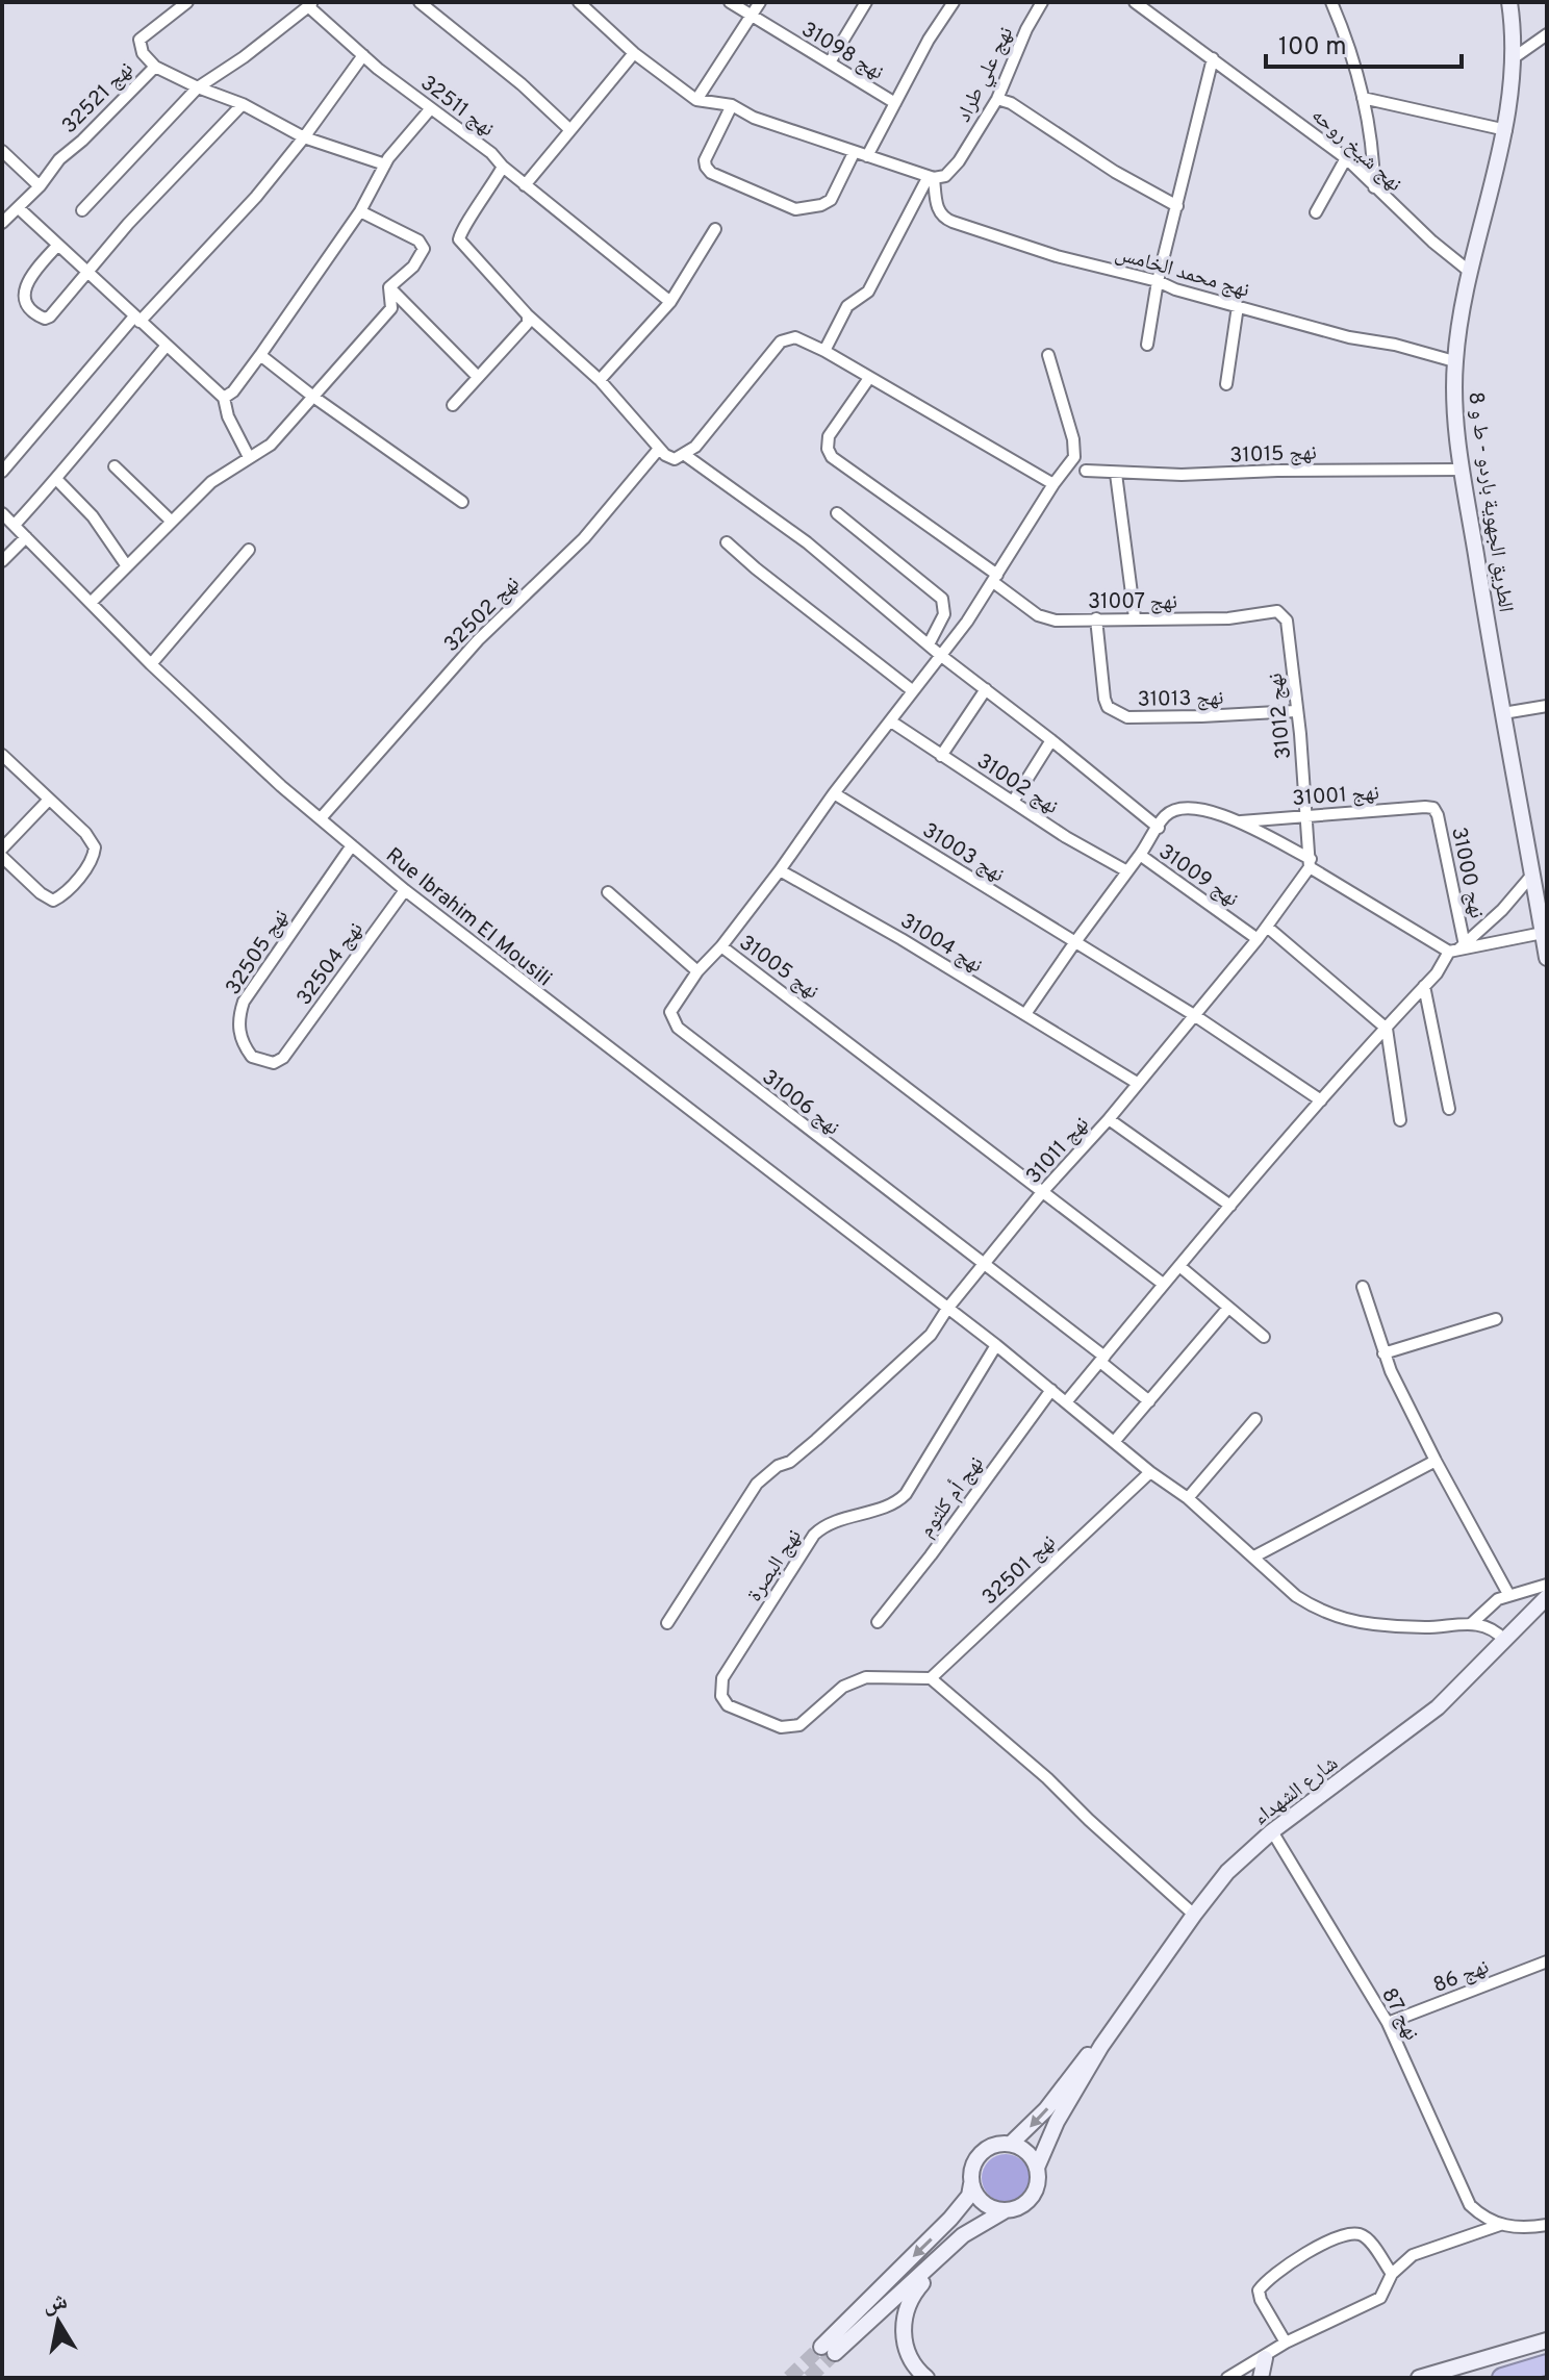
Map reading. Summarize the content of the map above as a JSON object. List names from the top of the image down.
{
  "streets": {
    "street": [
      "نهج 31098",
      "نهج علي طراد",
      "نهج 32521",
      "نهج 32511",
      "نهج شيخ روحه",
      "نهج محمد الخامس",
      "نهج 31015",
      "الطريق الجهوية باردو - ط و 8",
      "نهج 31007",
      "نهج 32502",
      "نهج 31013",
      "نهج 31012",
      "نهج 31002",
      "نهج 31001",
      "نهج 31003",
      "نهج 31000",
      "نهج 31009",
      "Rue Ibrahim El Mousili",
      "نهج 31004",
      "نهج 32505",
      "نهج 32504",
      "نهج 31005",
      "نهج 31006",
      "نهج 31011",
      "نهج أم كلثوم",
      "نهج البصرة",
      "نهج 32501",
      "شارع الشهداء",
      "نهج 86",
      "نهج 87"
    ]
  },
  "crossings": [
    ["نهج علي طراد", "نهج محمد الخامس"],
    ["نهج شيخ روحه", "الطريق الجهوية باردو - ط و 8"],
    ["نهج محمد الخامس", "الطريق الجهوية باردو - ط و 8"],
    ["نهج 31015", "الطريق الجهوية باردو - ط و 8"],
    ["نهج 31007", "نهج 31013"],
    ["نهج 31007", "نهج 31012"],
    ["نهج 32502", "Rue Ibrahim El Mousili"],
    ["نهج 31013", "نهج 31012"],
    ["نهج 31012", "نهج 31001"],
    ["نهج 31001", "نهج 31000"],
    ["نهج 31001", "نهج 31009"],
    ["نهج 31003", "نهج 31005"],
    ["نهج 31003", "نهج 31011"],
    ["Rue Ibrahim El Mousili", "نهج 32505"],
    ["Rue Ibrahim El Mousili", "نهج 32504"],
    ["Rue Ibrahim El Mousili", "نهج 31011"],
    ["Rue Ibrahim El Mousili", "نهج أم كلثوم"],
    ["Rue Ibrahim El Mousili", "نهج البصرة"],
    ["Rue Ibrahim El Mousili", "نهج 32501"],
    ["نهج 31004", "نهج 31005"],
    ["نهج 31004", "نهج 31011"],
    ["نهج 32505", "نهج 32504"],
    ["نهج 31005", "نهج 31006"],
    ["نهج 31005", "نهج 31011"],
    ["نهج 31006", "نهج 31011"],
    ["نهج البصرة", "نهج 32501"],
    ["شارع الشهداء", "نهج 87"],
    ["نهج 86", "نهج 87"]
  ],
  "scale_bar": "100 m",
  "north": "top"
}
